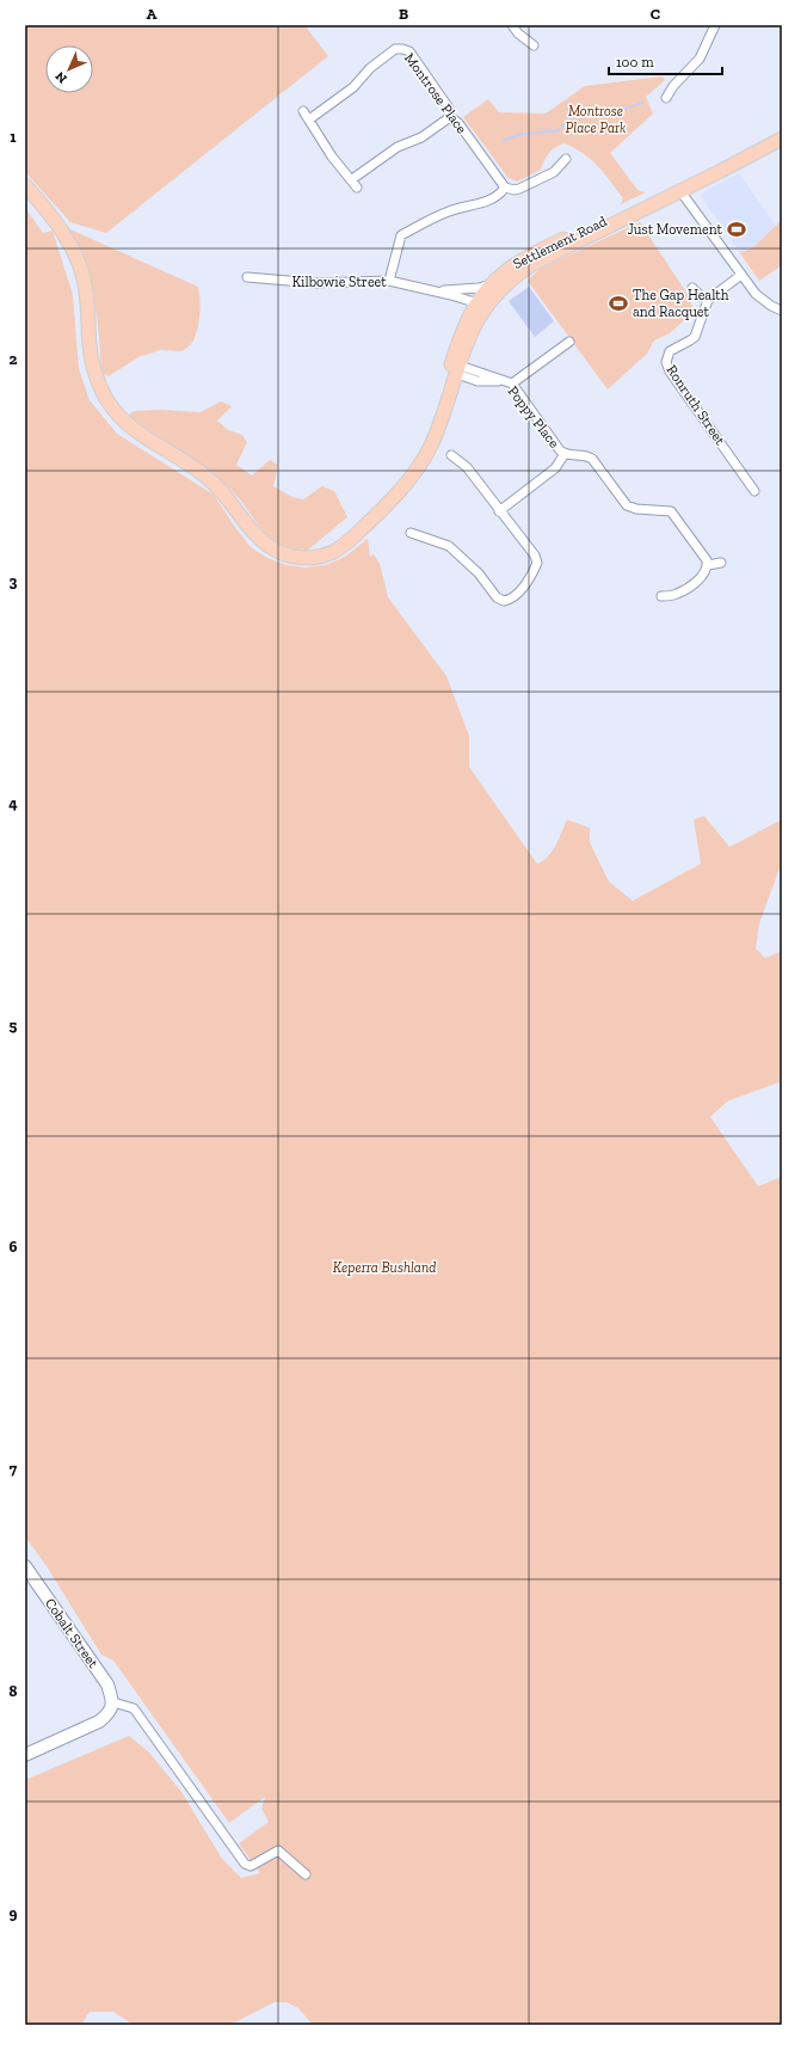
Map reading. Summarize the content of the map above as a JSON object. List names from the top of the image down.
{
  "streets": {
    "main road": ["Settlement Road"],
    "street": [
      "Montrose Place",
      "Kilbowie Street",
      "Ronruth Street",
      "Poppy Place",
      "Cobalt Street"
    ]
  },
  "crossings": [
    ["Settlement Road", "Kilbowie Street"],
    ["Settlement Road", "Poppy Place"]
  ],
  "parks": ["Montrose Place Park", "Keperra Bushland"],
  "places": {
    "sports": ["Just Movement", "The Gap Health and Racquet"]
  },
  "scale_bar": "100 m",
  "north": "bottom left",
  "grid": {
    "columns": ["A", "B", "C"],
    "rows": [
      "1",
      "2",
      "3",
      "4",
      "5",
      "6",
      "7",
      "8",
      "9"
    ]
  }
}
